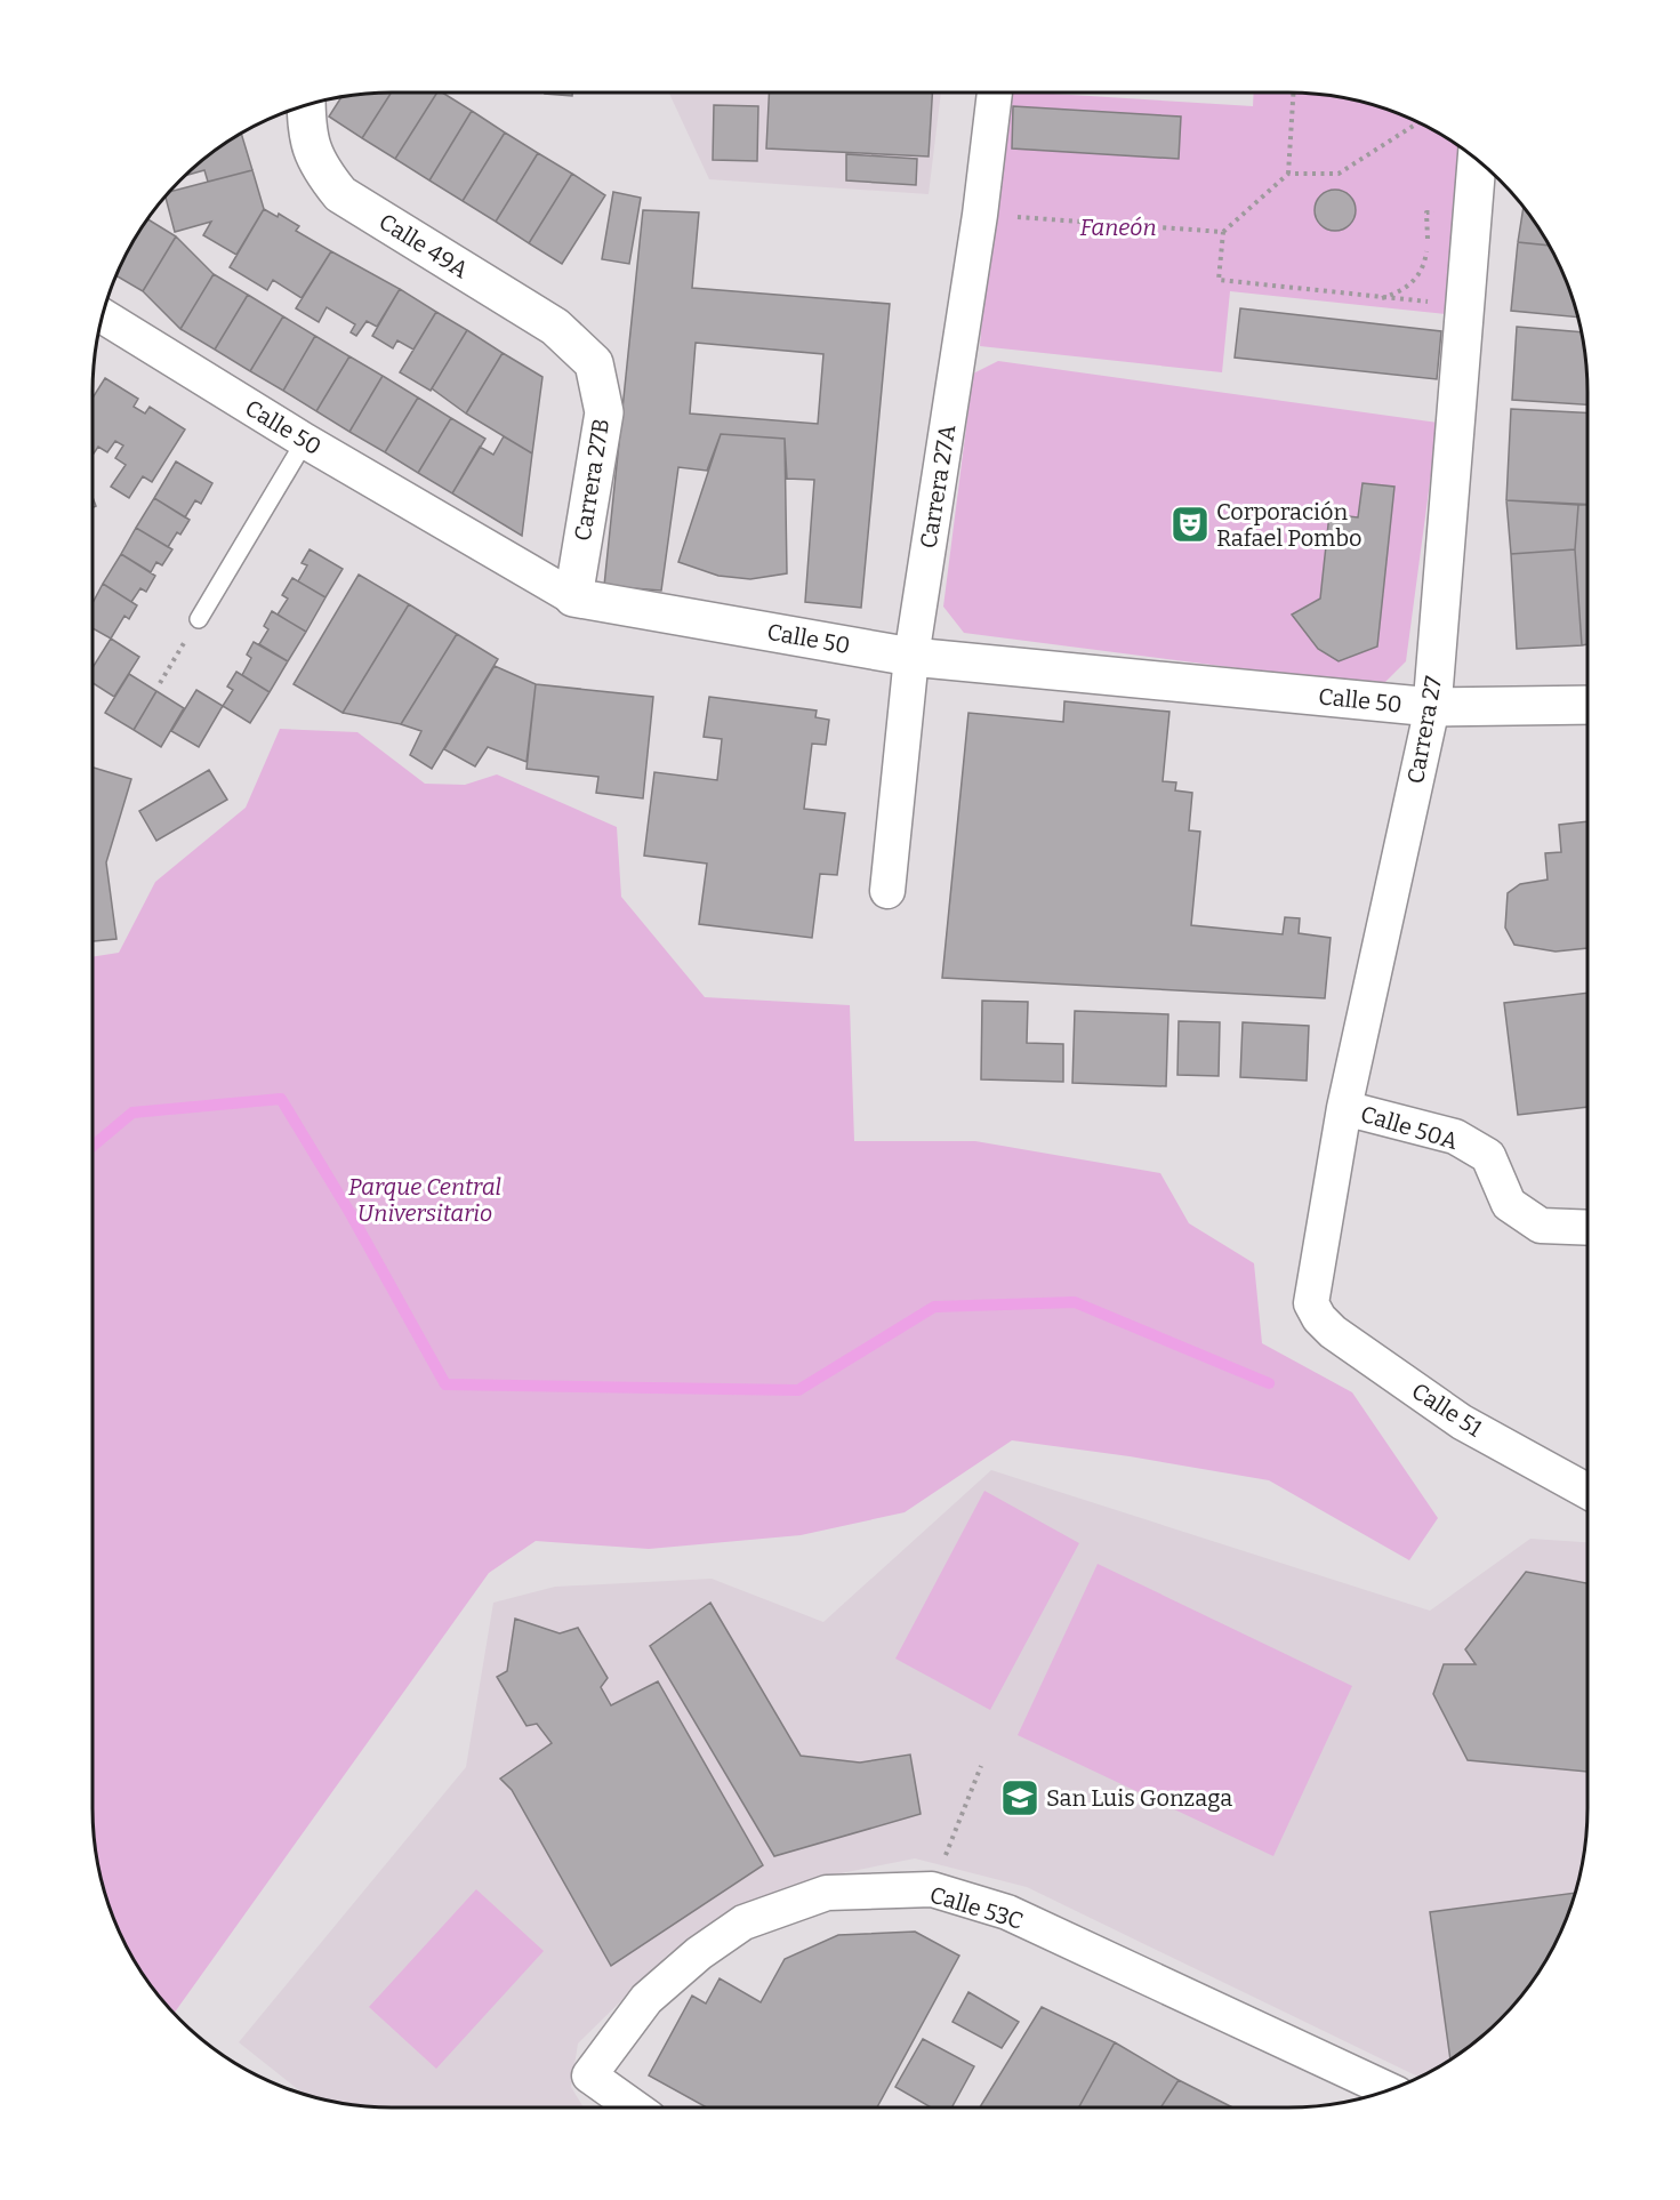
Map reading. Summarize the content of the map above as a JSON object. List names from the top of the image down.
{
  "streets": {
    "main road": [
      "Calle 49A",
      "Calle 50",
      "Carrera 27B",
      "Carrera 27"
    ],
    "street": [
      "Carrera 27A",
      "Calle 50A",
      "Calle 51",
      "Calle 53C"
    ]
  },
  "crossings": [
    ["Calle 49A", "Carrera 27B"],
    ["Calle 50", "Carrera 27B"],
    ["Calle 50", "Carrera 27A"],
    ["Calle 50", "Carrera 27"],
    ["Carrera 27", "Calle 50A"],
    ["Carrera 27", "Calle 51"]
  ],
  "parks": ["Faneón", "Parque Central Universitario"],
  "places": {
    "theatre": ["Corporación Rafael Pombo"],
    "school or university": ["San Luis Gonzaga"]
  }
}
